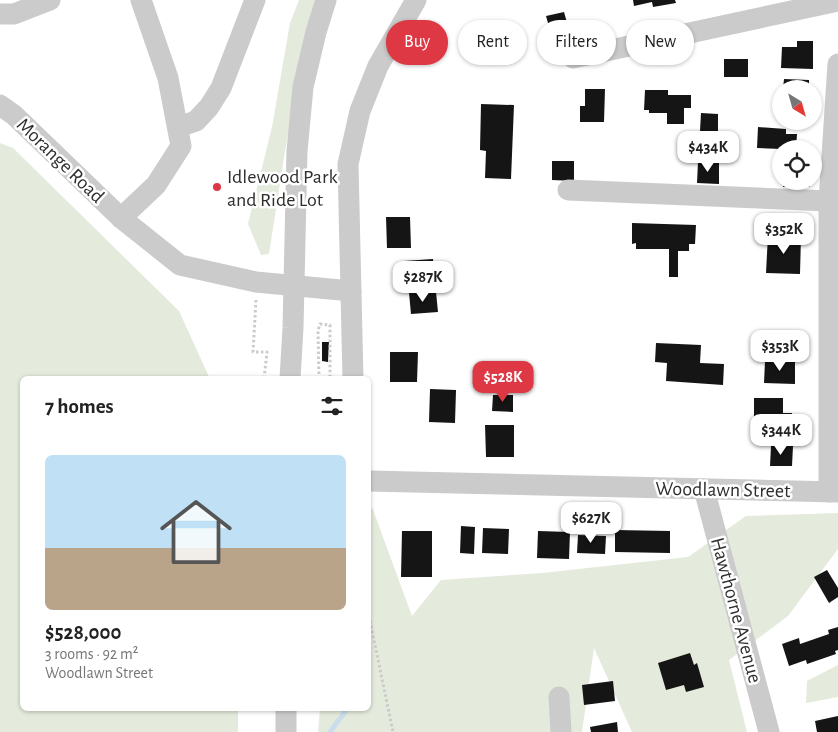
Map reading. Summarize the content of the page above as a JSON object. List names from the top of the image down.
{
  "streets": {
    "street": ["Morange Road", "Woodlawn Street", "Hawthorne Avenue"]
  },
  "crossings": [
    ["Woodlawn Street", "Hawthorne Avenue"]
  ],
  "places": ["Idlewood Park and Ride Lot"],
  "north": "bottom right",
  "page": {
    "chip": [
      "Buy",
      "Rent",
      "Filters",
      "New"
    ],
    "price": [
      "$434K",
      "$352K",
      "$287K",
      "$353K",
      "$528K",
      "$344K",
      "$627K"
    ],
    "heading": "7 homes",
    "list": [
      {
        "name": "$528,000",
        "note": "3 rooms · 92 m² · Woodlawn Street"
      }
    ]
  }
}
